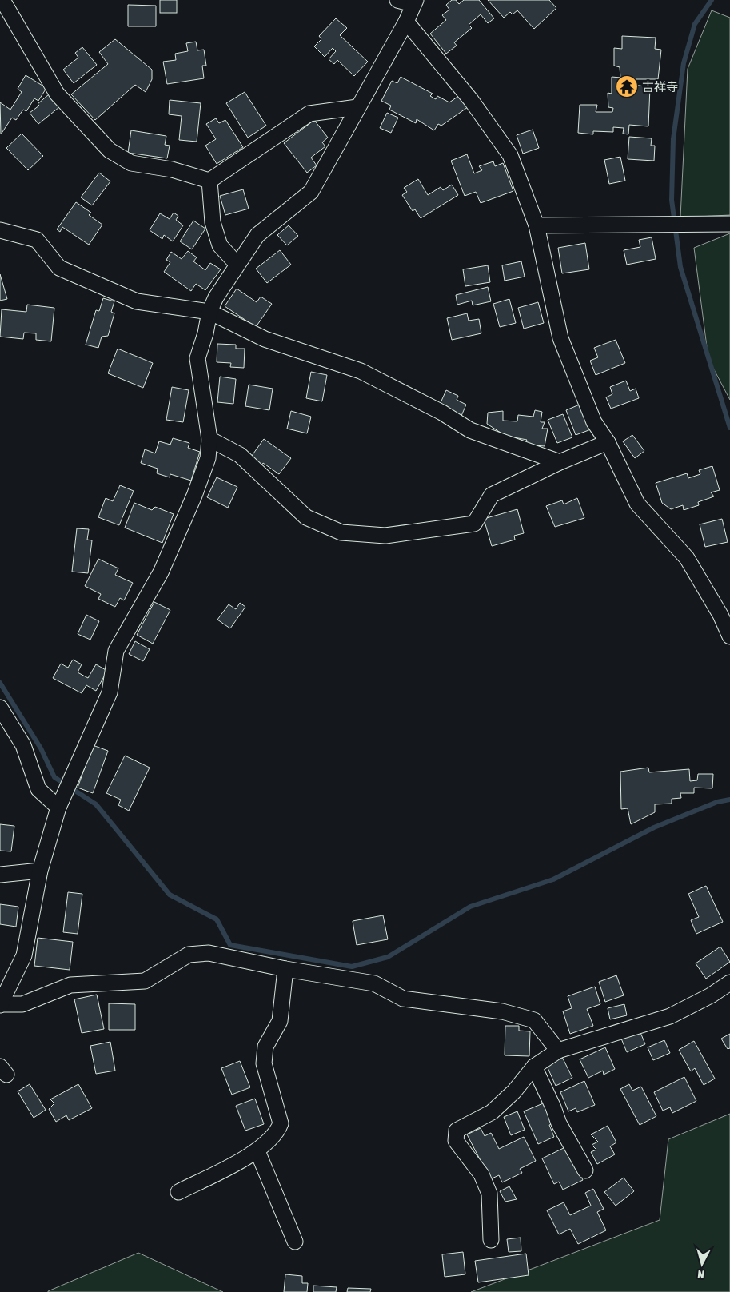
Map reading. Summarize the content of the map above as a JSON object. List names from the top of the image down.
{
  "places": {
    "temple": ["吉祥寺"]
  },
  "north": "bottom"
}
